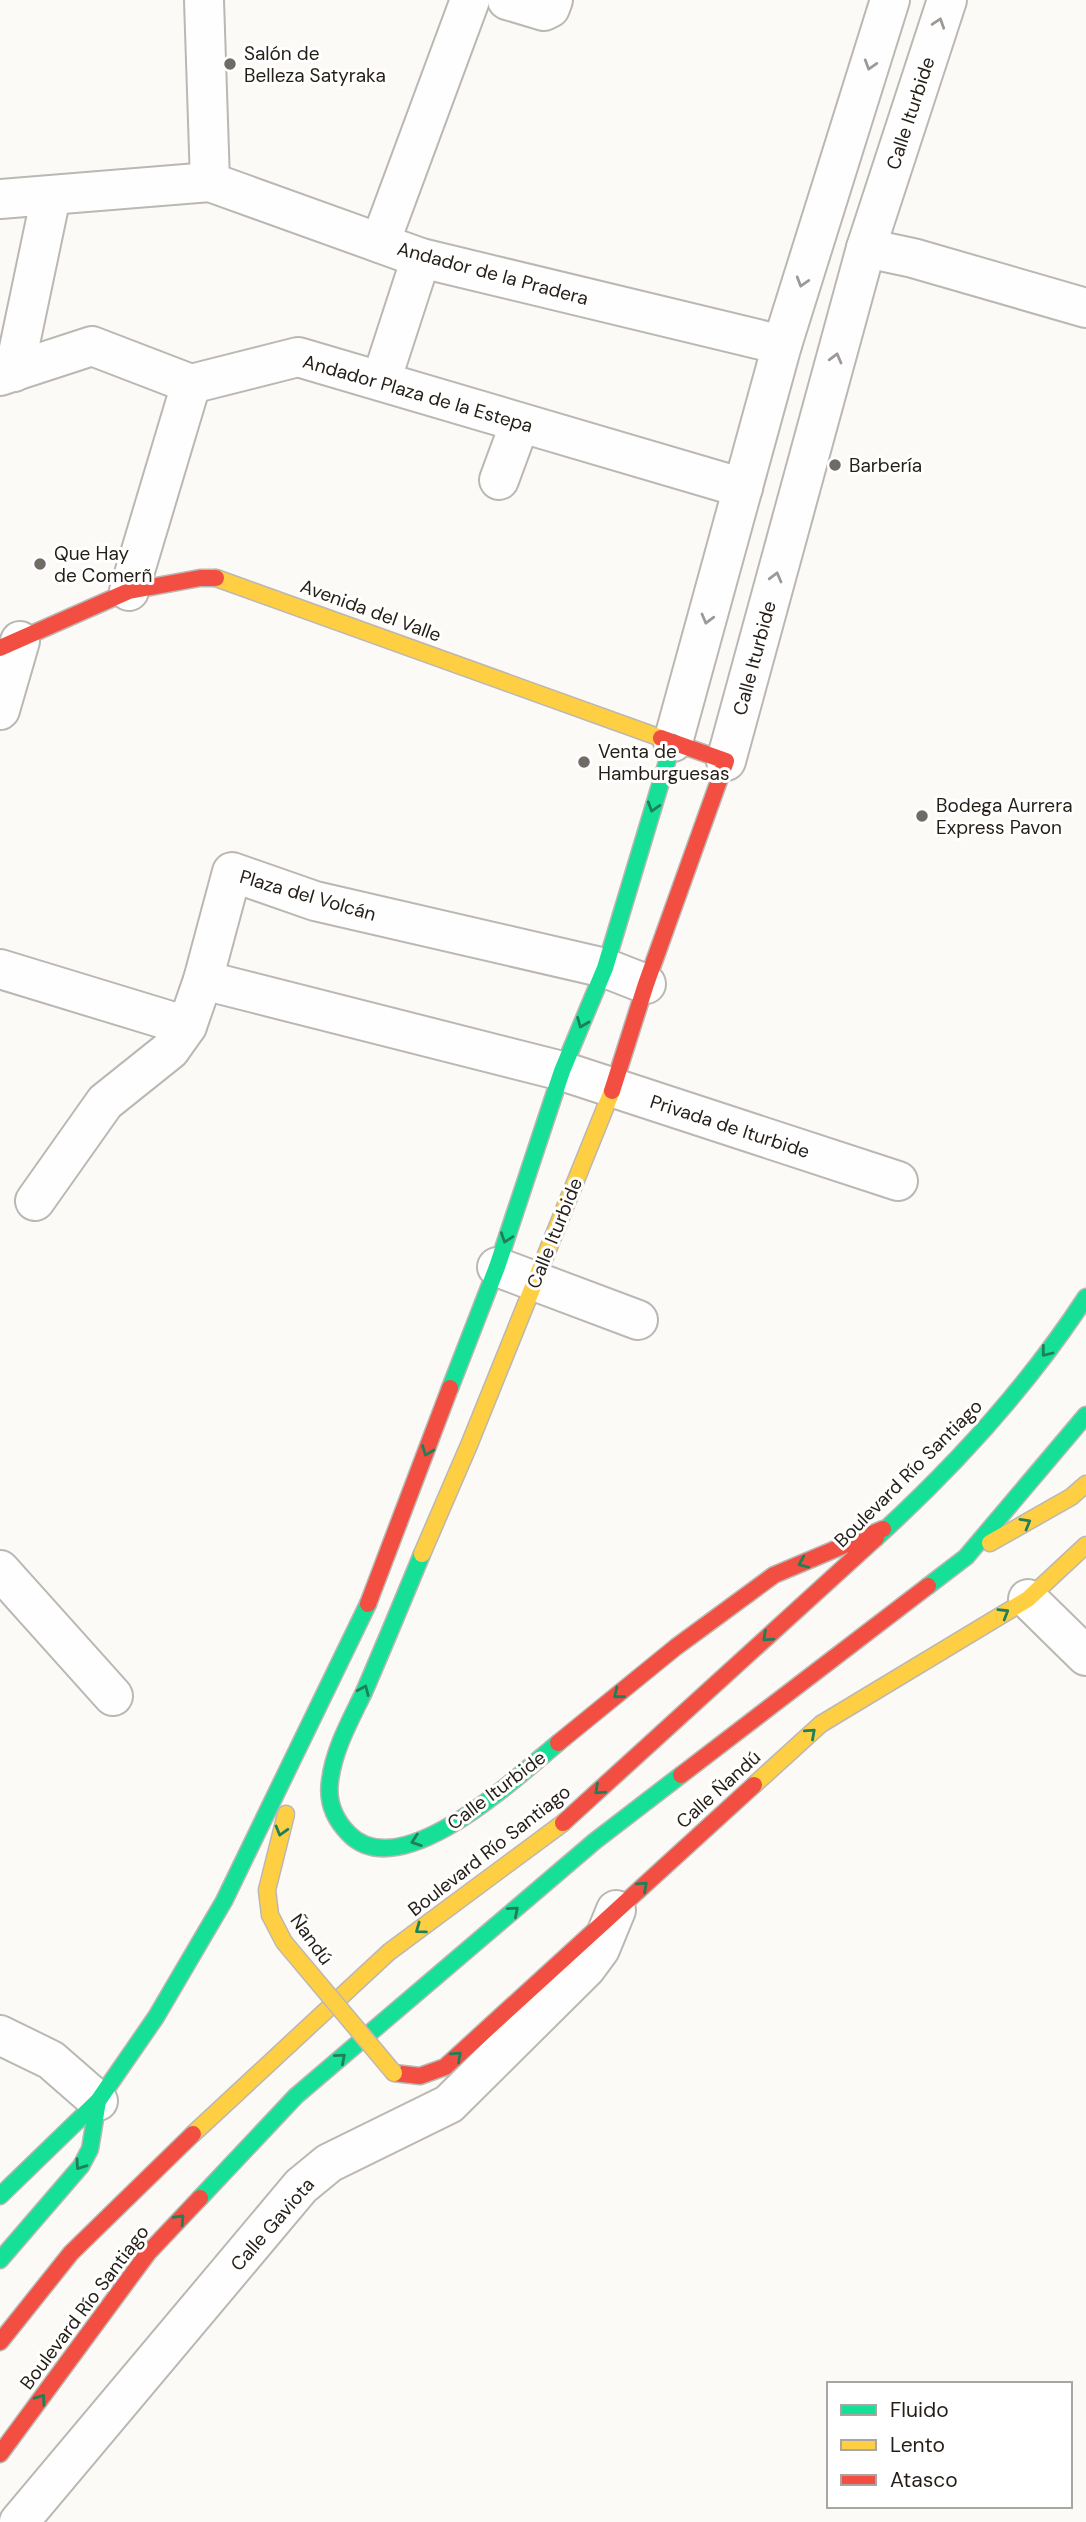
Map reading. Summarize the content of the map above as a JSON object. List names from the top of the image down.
{
  "streets": {
    "street": [
      "Calle Iturbide",
      "Andador de la Pradera",
      "Andador Plaza de la Estepa",
      "Avenida del Valle",
      "Plaza del Volcán",
      "Privada de Iturbide",
      "Boulevard Río Santiago",
      "Calle Ñandú",
      "Ñandú",
      "Calle Gaviota"
    ]
  },
  "crossings": [
    ["Calle Iturbide", "Andador de la Pradera"],
    ["Calle Iturbide", "Andador Plaza de la Estepa"],
    ["Calle Iturbide", "Avenida del Valle"],
    ["Calle Iturbide", "Plaza del Volcán"],
    ["Calle Iturbide", "Privada de Iturbide"],
    ["Calle Iturbide", "Boulevard Río Santiago"],
    ["Calle Iturbide", "Ñandú"],
    ["Calle Ñandú", "Ñandú"],
    ["Calle Ñandú", "Calle Gaviota"]
  ],
  "one_way": ["Calle Ñandú", "Ñandú"],
  "places": [
    "Salón de Belleza Satyraka",
    "Barbería",
    "Que Hay de Comerñ",
    "Venta de Hamburguesas",
    "Bodega Aurrera Express Pavon"
  ],
  "legend": ["Fluido", "Lento", "Atasco"]
}
